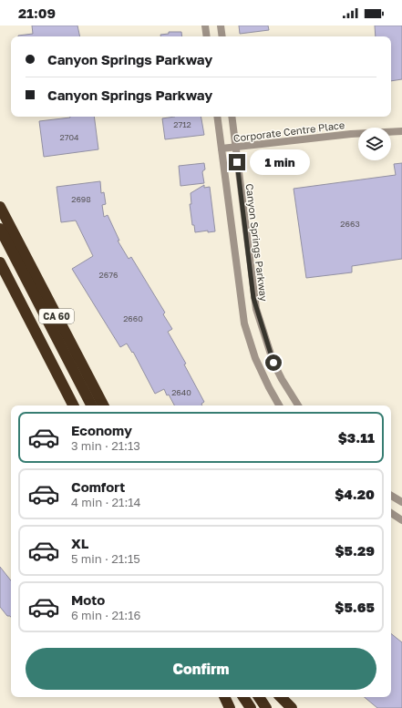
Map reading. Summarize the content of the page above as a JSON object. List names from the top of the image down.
{
  "streets": {
    "highway": ["CA 60"],
    "street": ["Corporate Centre Place", "Canyon Springs Parkway"]
  },
  "crossings": [
    ["Corporate Centre Place", "Canyon Springs Parkway"]
  ],
  "house_numbers": [
    "2712",
    "2704",
    "2698",
    "2663",
    "2676",
    "2660",
    "2640"
  ],
  "page": {
    "status": "21:09",
    "banner": ["Canyon Springs Parkway", "Canyon Springs Parkway"],
    "bubble": "1 min",
    "list": [
      {
        "name": "Economy",
        "note": "3 min · 21:13",
        "value": "$3.11"
      },
      {
        "name": "Comfort",
        "note": "4 min · 21:14",
        "value": "$4.20"
      },
      {
        "name": "XL",
        "note": "5 min · 21:15",
        "value": "$5.29"
      },
      {
        "name": "Moto",
        "note": "6 min · 21:16",
        "value": "$5.65"
      }
    ],
    "buttons": "Confirm"
  }
}
